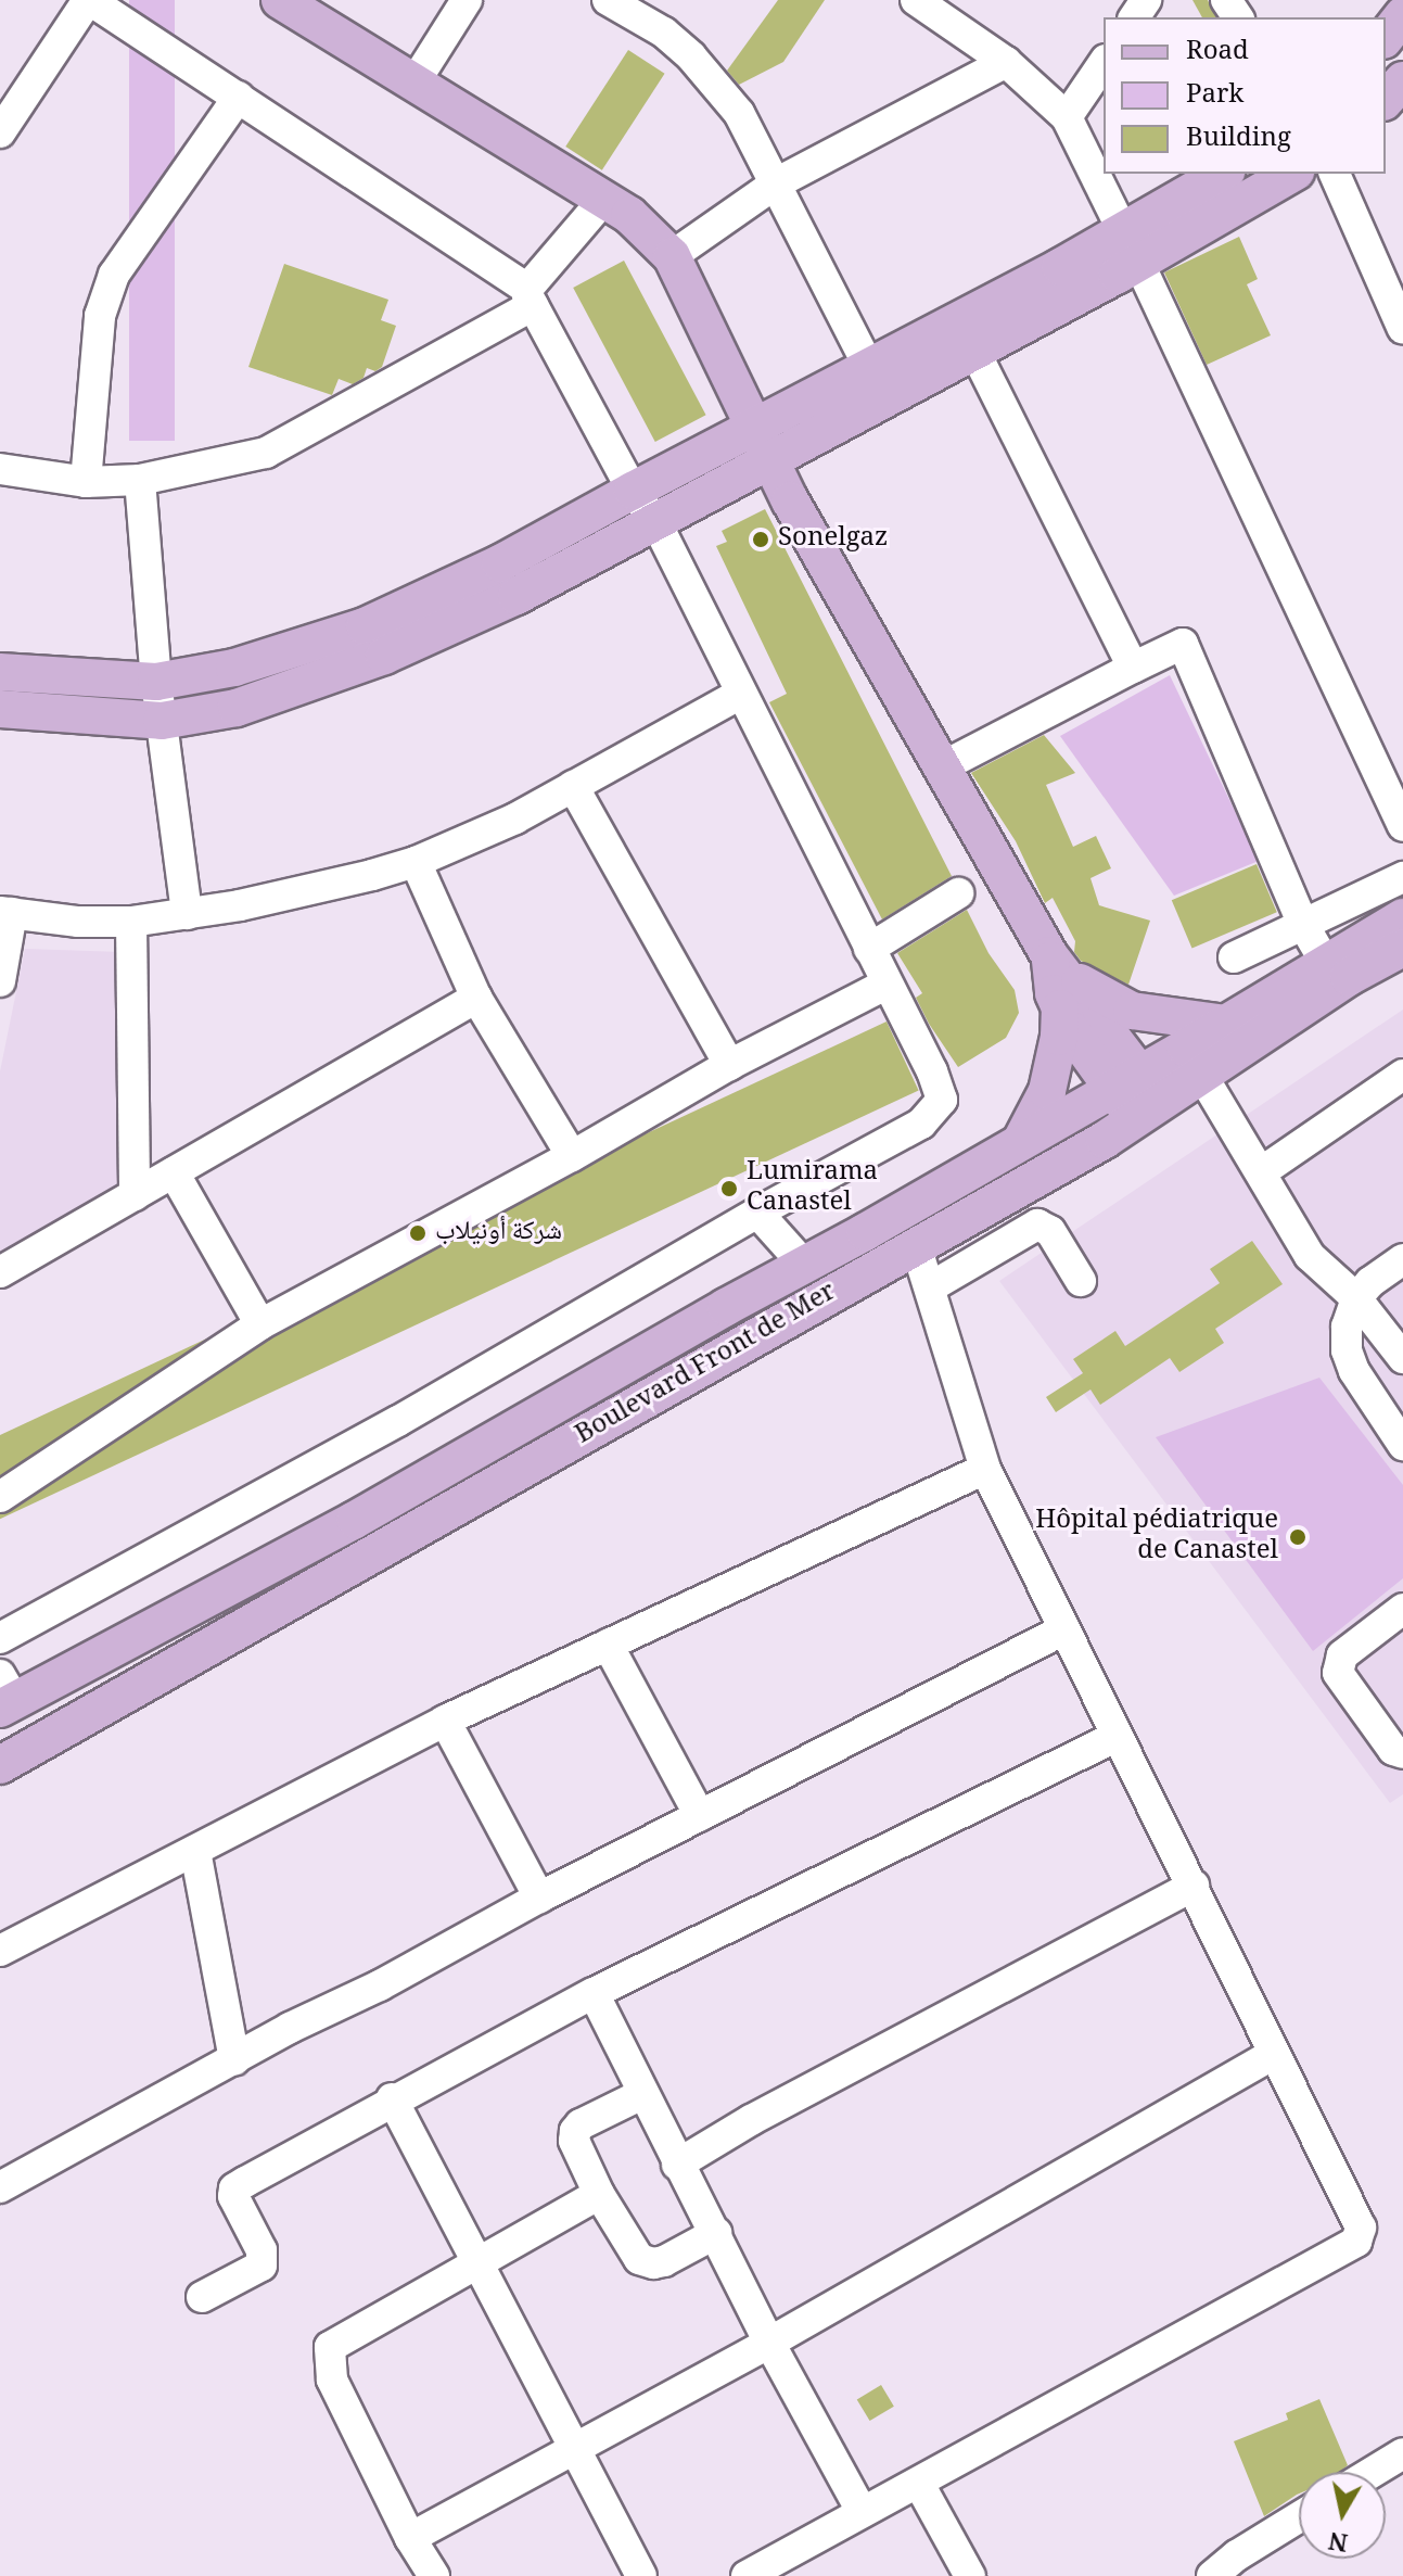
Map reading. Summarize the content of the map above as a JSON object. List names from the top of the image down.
{
  "streets": {
    "main road": ["Boulevard Front de Mer"]
  },
  "places": [
    "Sonelgaz",
    "Lumirama Canastel",
    "شركة أونيلاب",
    "Hôpital pédiatrique de Canastel"
  ],
  "legend": ["Road", "Park", "Building"],
  "north": "bottom"
}
